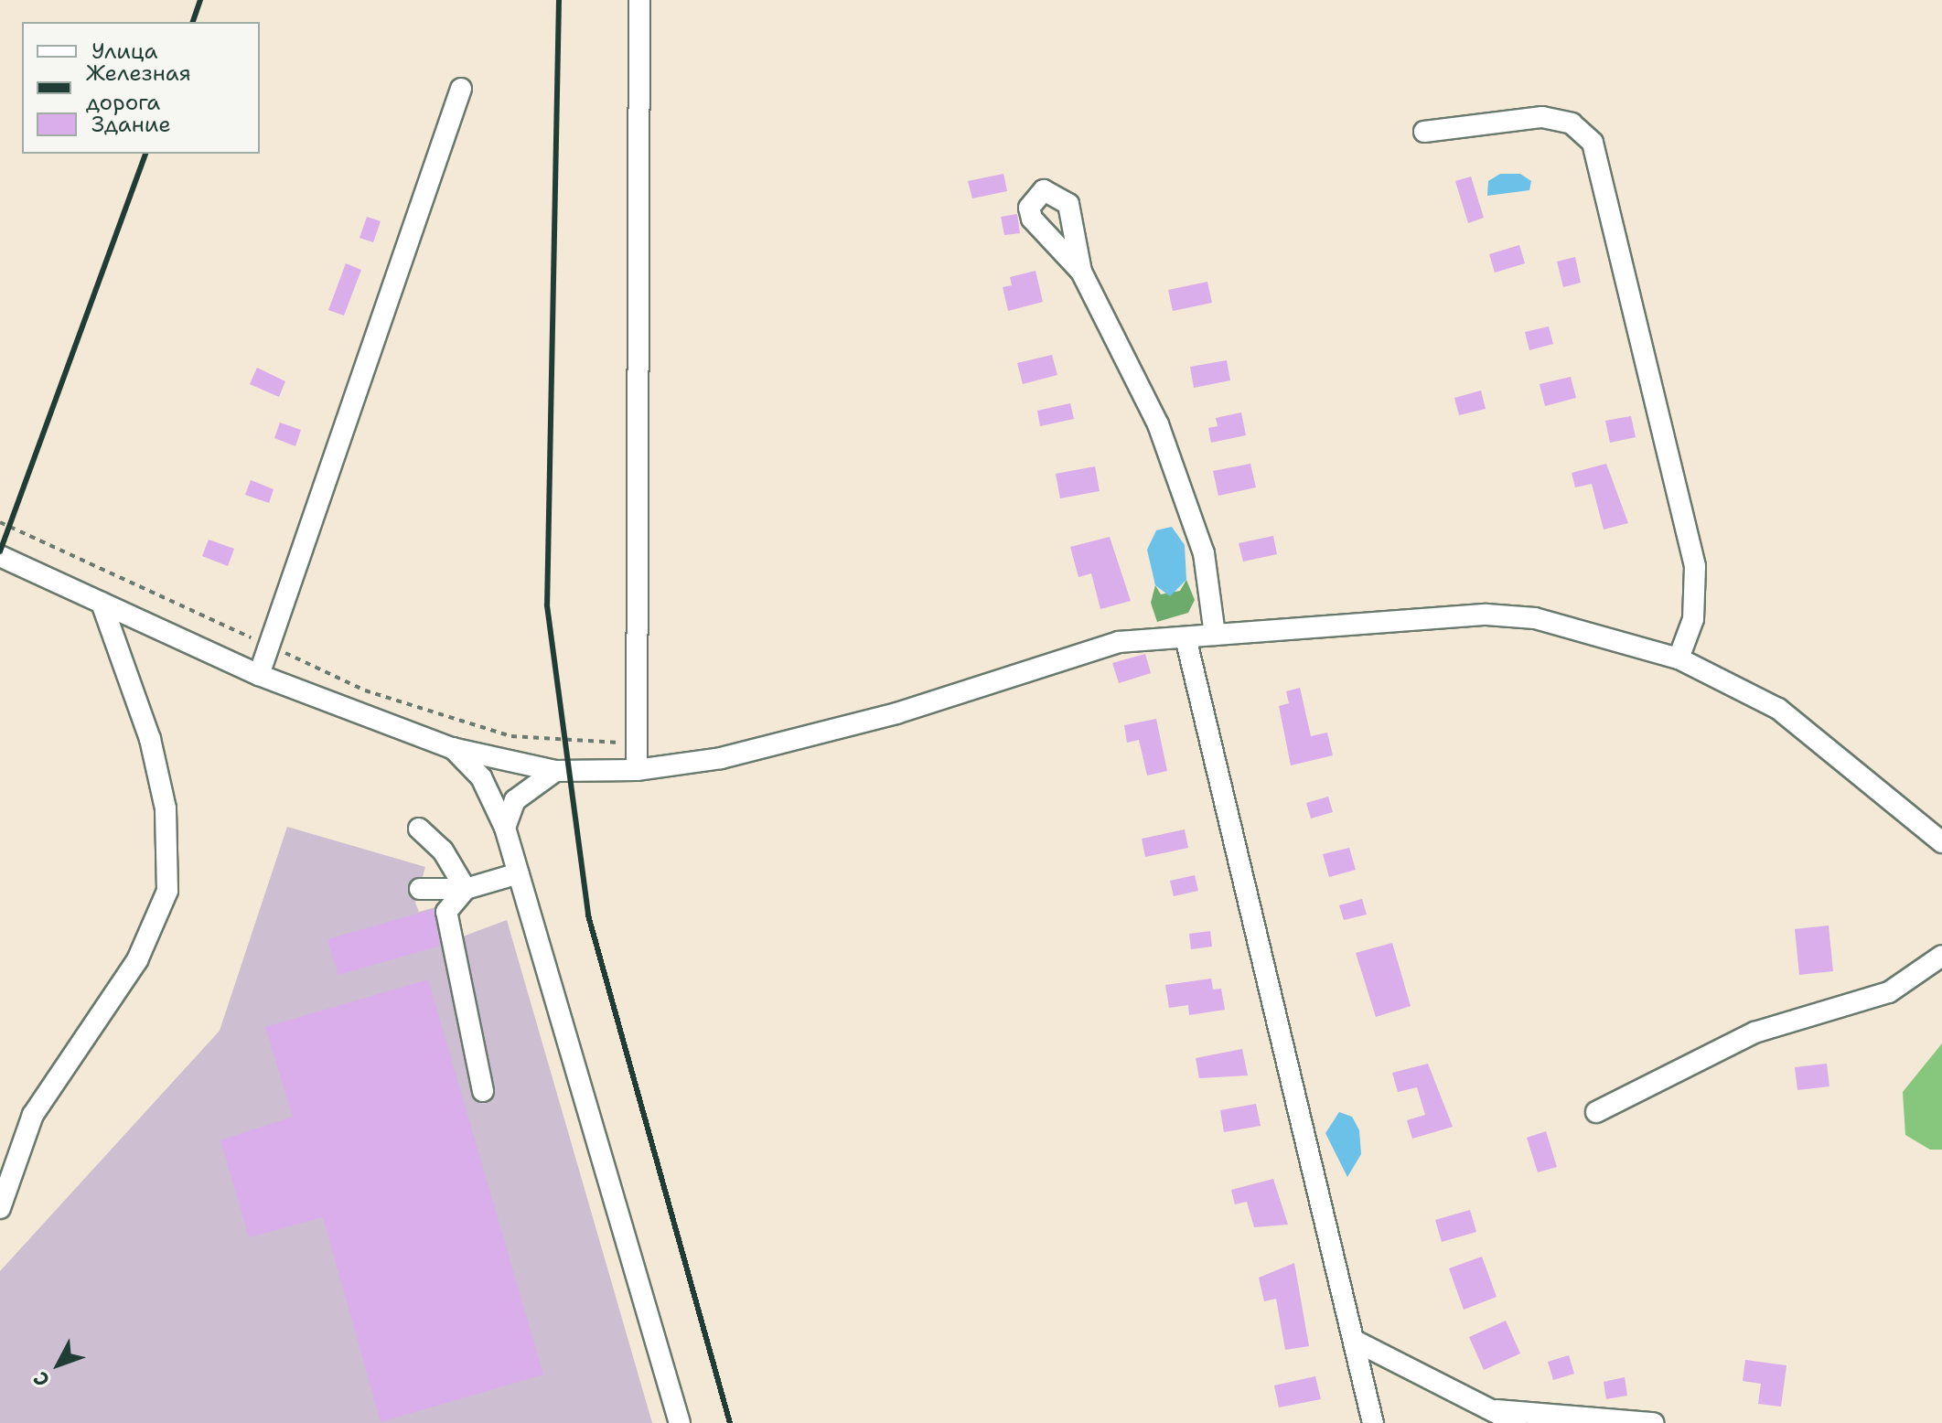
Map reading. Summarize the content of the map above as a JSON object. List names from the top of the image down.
{
  "legend": ["Улица", "Железная дорога", "Здание"],
  "north": "bottom left"
}
